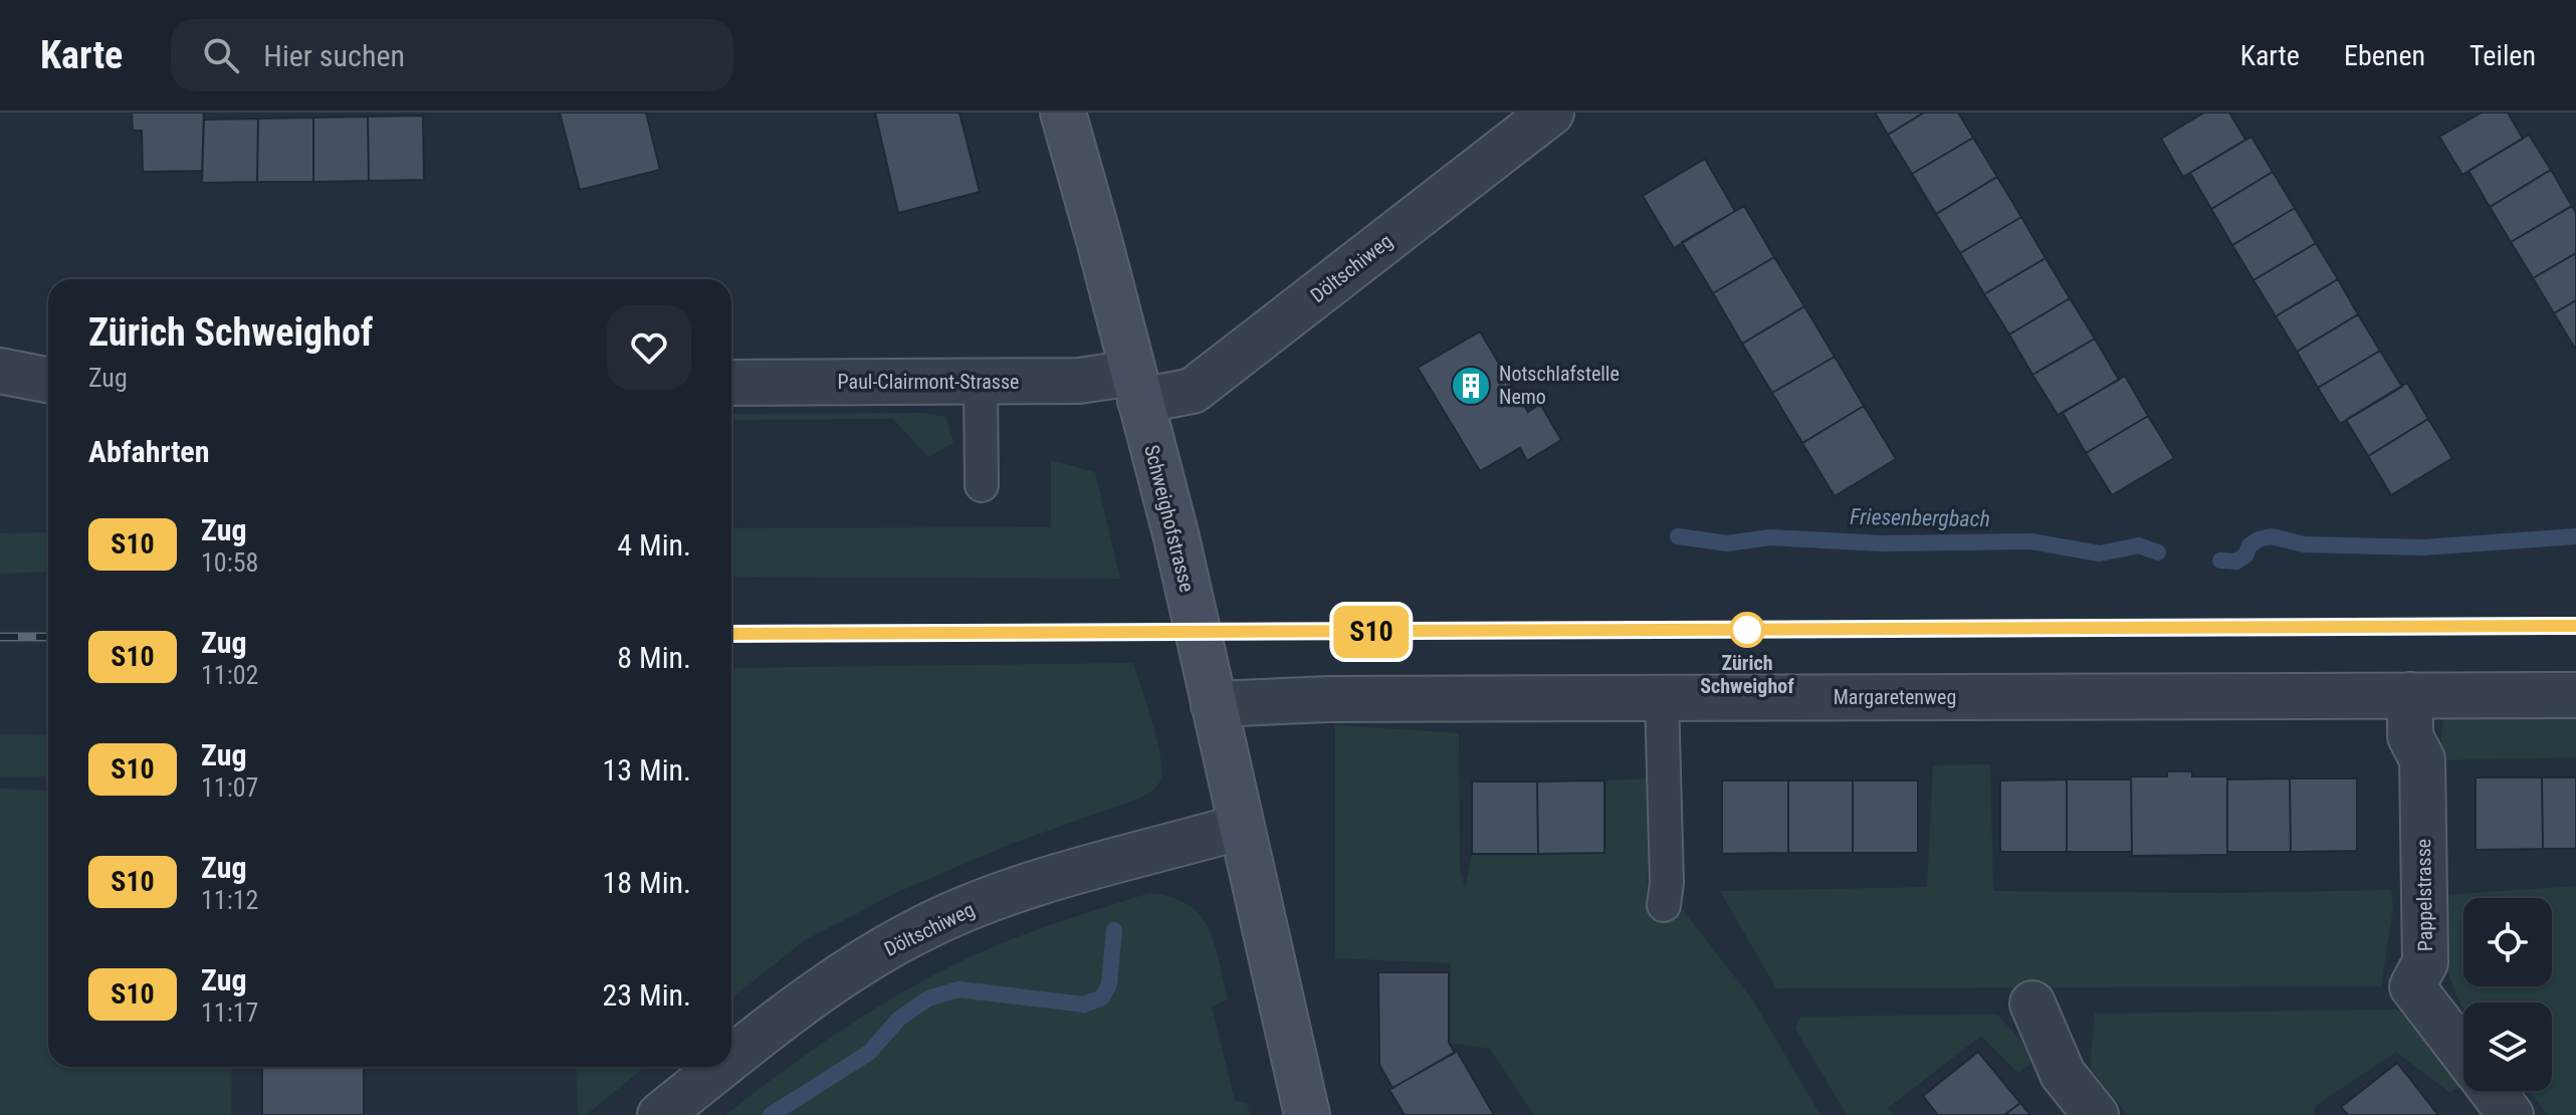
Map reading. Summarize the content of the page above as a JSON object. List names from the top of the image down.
{
  "streets": {
    "main road": ["Schweighofstrasse"],
    "street": [
      "Döltschiweg",
      "Paul-Clairmont-Strasse",
      "Margaretenweg",
      "Pappelstrasse"
    ]
  },
  "crossings": [
    ["Döltschiweg", "Paul-Clairmont-Strasse"],
    ["Döltschiweg", "Schweighofstrasse"],
    ["Paul-Clairmont-Strasse", "Schweighofstrasse"],
    ["Schweighofstrasse", "Margaretenweg"],
    ["Margaretenweg", "Pappelstrasse"]
  ],
  "water": ["Friesenbergbach"],
  "places": {
    "building": ["Notschlafstelle Nemo"],
    "other": ["Zürich Schweighof"]
  },
  "page": {
    "header": "Karte",
    "search": "Hier suchen",
    "nav": ["Karte", "Ebenen", "Teilen"],
    "on_map": "S10",
    "heading": [
      ["Zürich Schweighof", "Zug"],
      "Abfahrten"
    ],
    "list": [
      {
        "mark": "S10",
        "name": "Zug",
        "note": "10:58",
        "value": "4 Min."
      },
      {
        "mark": "S10",
        "name": "Zug",
        "note": "11:02",
        "value": "8 Min."
      },
      {
        "mark": "S10",
        "name": "Zug",
        "note": "11:07",
        "value": "13 Min."
      },
      {
        "mark": "S10",
        "name": "Zug",
        "note": "11:12",
        "value": "18 Min."
      },
      {
        "mark": "S10",
        "name": "Zug",
        "note": "11:17",
        "value": "23 Min."
      }
    ]
  }
}
